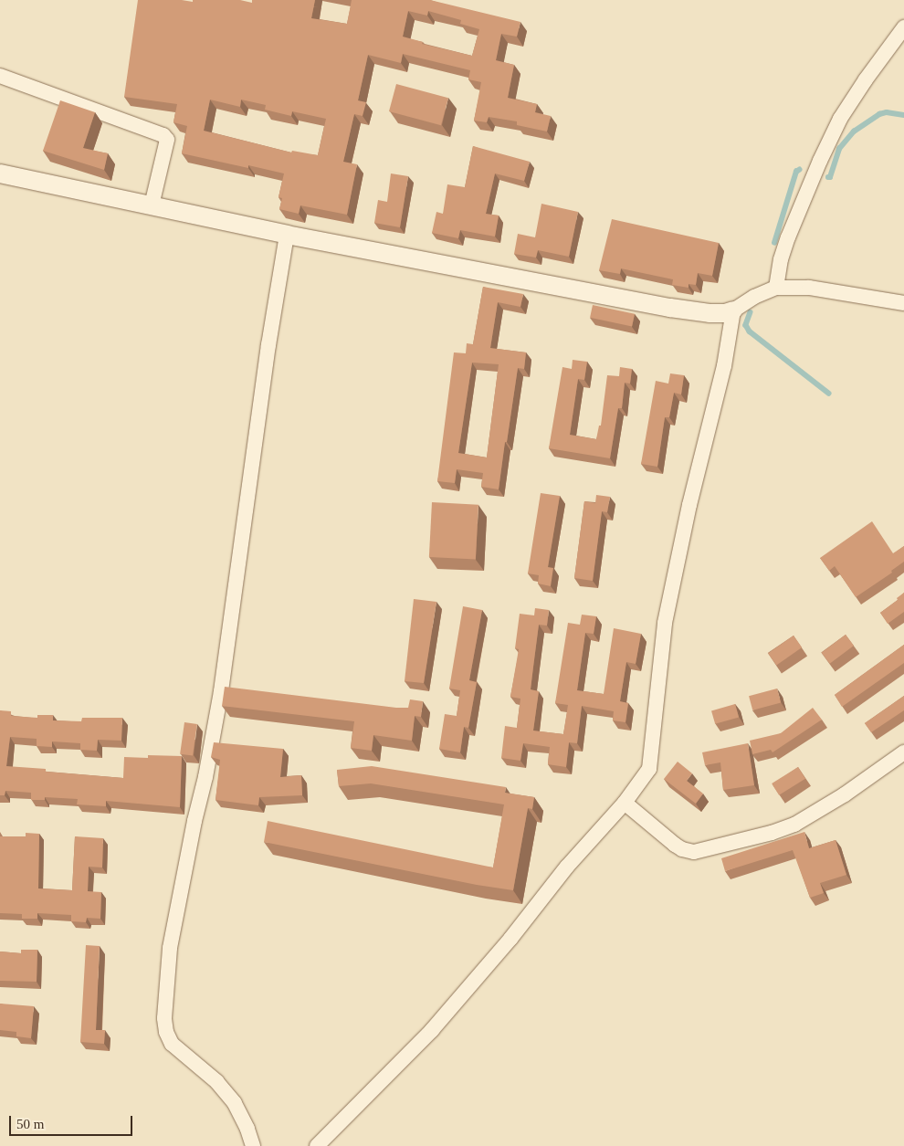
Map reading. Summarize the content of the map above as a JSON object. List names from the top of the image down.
{
  "scale_bar": "50 m"
}
